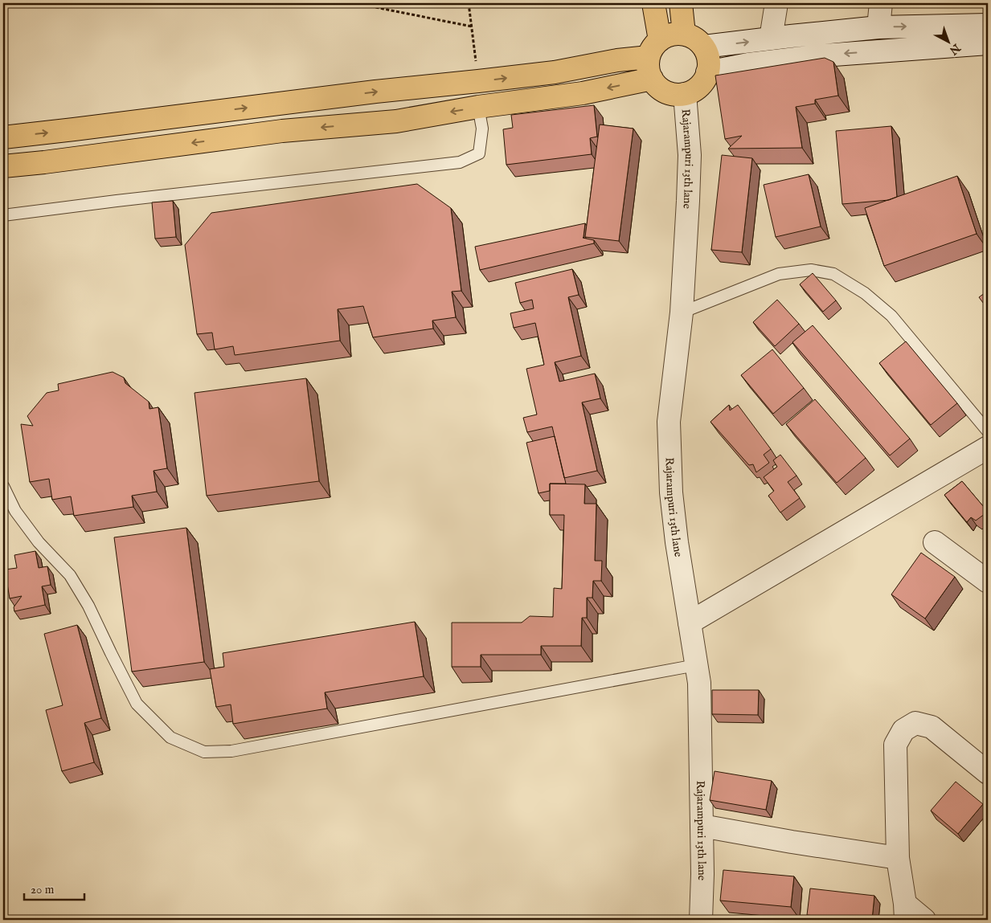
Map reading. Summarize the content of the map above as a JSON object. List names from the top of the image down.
{
  "streets": {
    "street": ["Rajarampuri 13th lane"]
  },
  "scale_bar": "20 m",
  "north": "bottom right"
}
